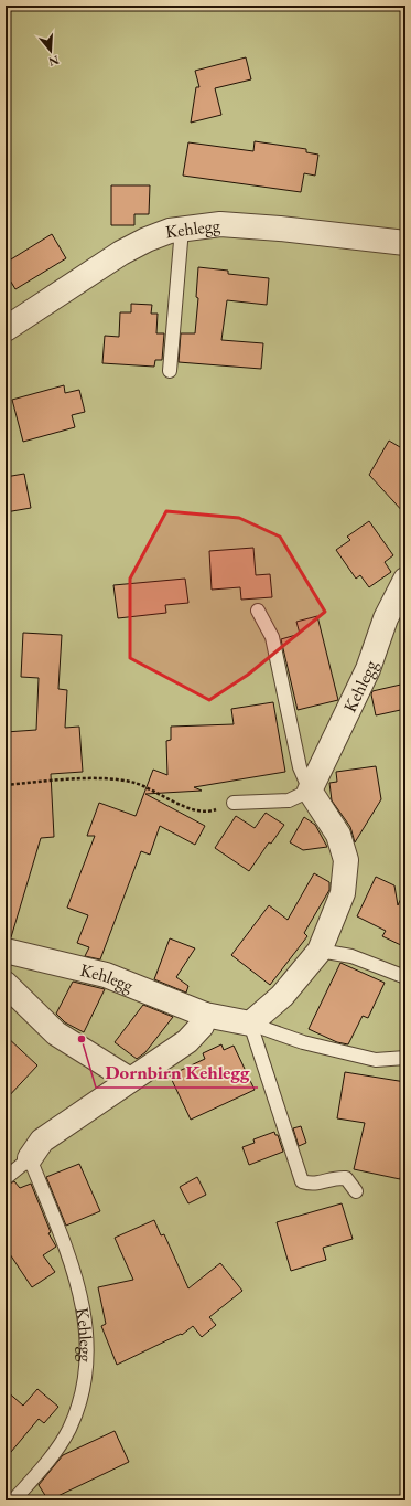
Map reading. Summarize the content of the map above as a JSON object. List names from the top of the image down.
{
  "streets": {
    "street": ["Kehlegg"]
  },
  "places": ["Dornbirn Kehlegg"],
  "north": "bottom"
}
